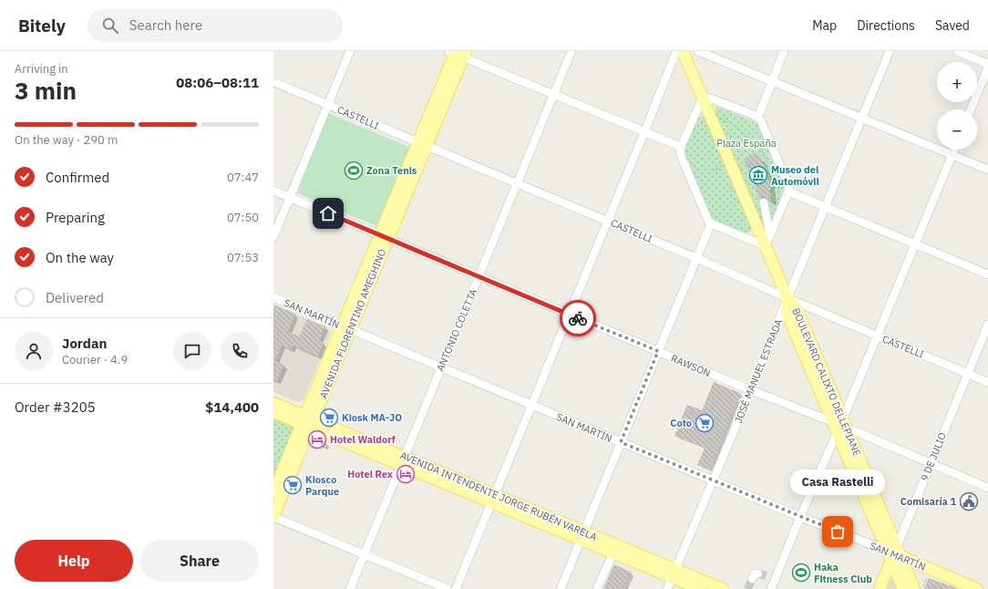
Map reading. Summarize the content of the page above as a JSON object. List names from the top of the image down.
{
  "streets": {
    "main road": [
      "SAN MARTÍN",
      "AVENIDA FLORENTINO AMEGHINO",
      "BOULEVARD CALIXTO DELLEPIANE",
      "9 DE JULIO",
      "AVENIDA INTENDENTE JORGE RUBÉN VARELA"
    ],
    "street": [
      "CASTELLI",
      "ANTONIO COLETTA",
      "RAWSON",
      "JOSÉ MANUEL ESTRADA"
    ]
  },
  "crossings": [
    ["CASTELLI", "AVENIDA FLORENTINO AMEGHINO"],
    ["CASTELLI", "ANTONIO COLETTA"],
    ["CASTELLI", "JOSÉ MANUEL ESTRADA"],
    ["CASTELLI", "BOULEVARD CALIXTO DELLEPIANE"],
    ["CASTELLI", "9 DE JULIO"],
    ["SAN MARTÍN", "AVENIDA FLORENTINO AMEGHINO"],
    ["SAN MARTÍN", "ANTONIO COLETTA"],
    ["SAN MARTÍN", "JOSÉ MANUEL ESTRADA"],
    ["SAN MARTÍN", "BOULEVARD CALIXTO DELLEPIANE"],
    ["SAN MARTÍN", "9 DE JULIO"],
    ["AVENIDA FLORENTINO AMEGHINO", "RAWSON"],
    ["AVENIDA FLORENTINO AMEGHINO", "AVENIDA INTENDENTE JORGE RUBÉN VARELA"],
    ["ANTONIO COLETTA", "RAWSON"],
    ["ANTONIO COLETTA", "AVENIDA INTENDENTE JORGE RUBÉN VARELA"],
    ["RAWSON", "JOSÉ MANUEL ESTRADA"],
    ["RAWSON", "BOULEVARD CALIXTO DELLEPIANE"],
    ["RAWSON", "9 DE JULIO"],
    ["JOSÉ MANUEL ESTRADA", "BOULEVARD CALIXTO DELLEPIANE"],
    ["JOSÉ MANUEL ESTRADA", "AVENIDA INTENDENTE JORGE RUBÉN VARELA"],
    ["BOULEVARD CALIXTO DELLEPIANE", "9 DE JULIO"]
  ],
  "parks": ["Plaza España"],
  "places": {
    "sports": ["Zona Tenis", "Haka Fitness Club"],
    "museum": ["Museo del Automóvil"],
    "supermarket": ["Kiosk MA-JO", "Coto", "Kiosco Parque"],
    "hotel": ["Hotel Waldorf", "Hotel Rex"],
    "public building": ["Comisaría 1"],
    "other": ["Casa Rastelli"]
  },
  "page": {
    "header": "Bitely",
    "search": "Search here",
    "nav": ["Map", "Directions", "Saved"],
    "heading": ["3 min", "Arriving in", "08:06–08:11"],
    "panel": [
      "Jordan",
      "Courier · 4.9",
      "Order #3205",
      "$14,400"
    ],
    "map_buttons": ["+", "−"],
    "bar": "On the way · 290 m",
    "list": [
      ["Confirmed", "07:47"],
      ["Preparing", "07:50"],
      ["On the way", "07:53"],
      "Delivered"
    ],
    "bubble": "Casa Rastelli",
    "buttons": ["Help", "Share"]
  }
}
